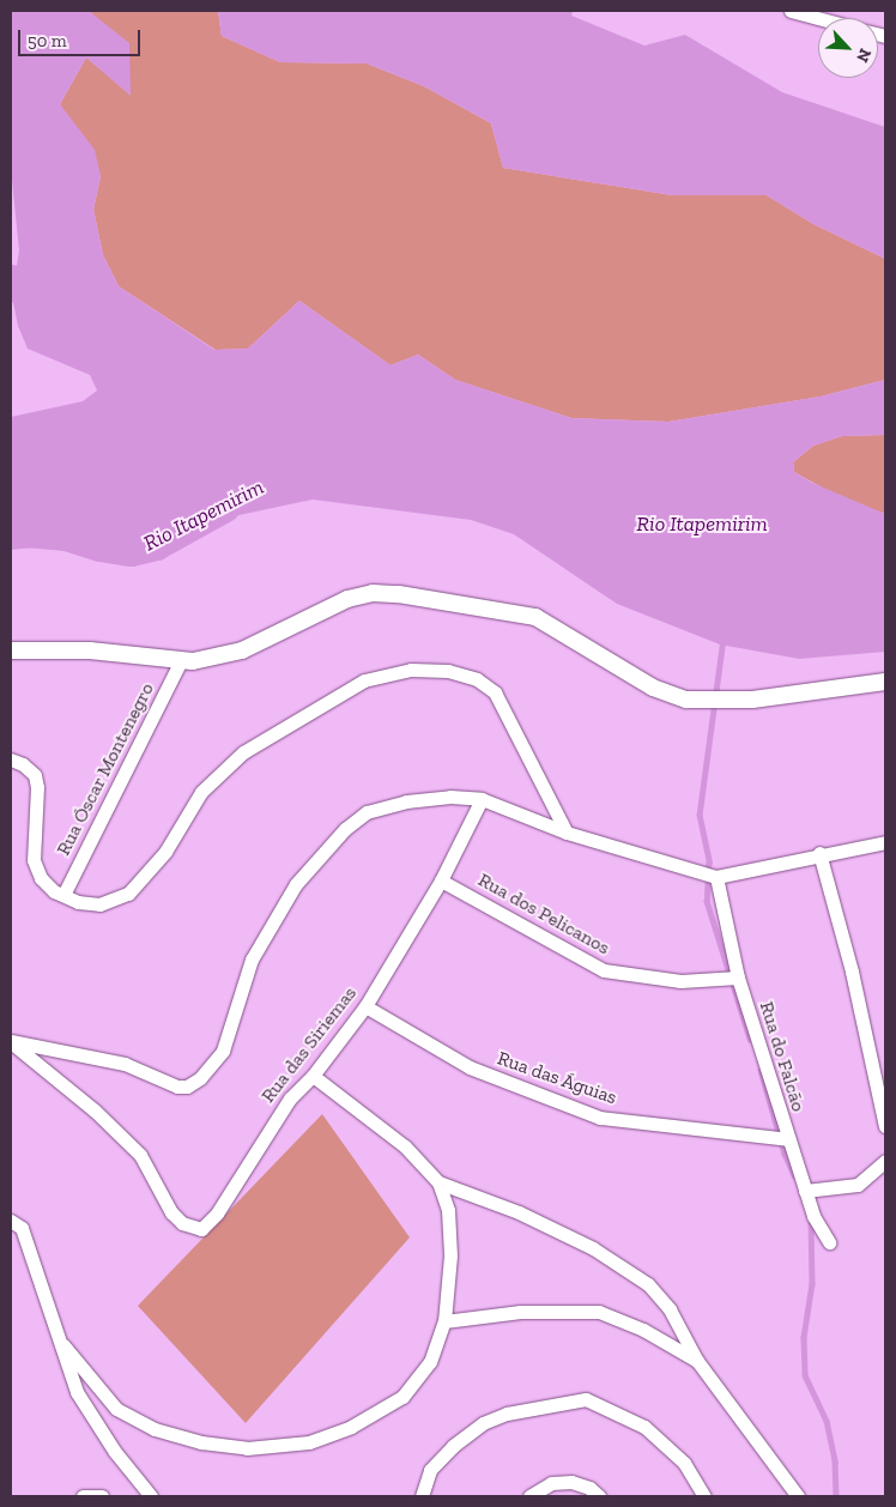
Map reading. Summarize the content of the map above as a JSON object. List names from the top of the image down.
{
  "streets": {
    "street": [
      "Rua Óscar Montenegro",
      "Rua dos Pelicanos",
      "Rua das Siriemas",
      "Rua do Falcão",
      "Rua das Águias"
    ]
  },
  "crossings": [
    ["Rua dos Pelicanos", "Rua das Siriemas"],
    ["Rua dos Pelicanos", "Rua do Falcão"],
    ["Rua das Siriemas", "Rua das Águias"],
    ["Rua do Falcão", "Rua das Águias"]
  ],
  "water": ["Rio Itapemirim"],
  "scale_bar": "50 m",
  "north": "bottom right"
}
